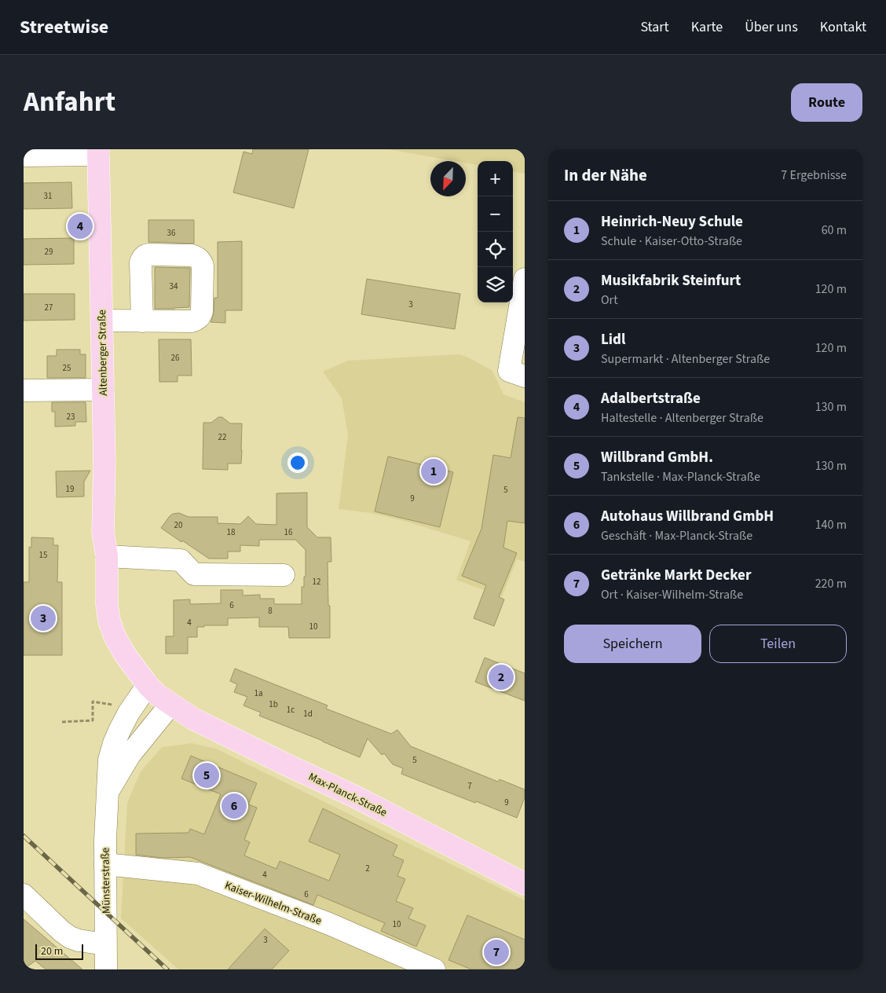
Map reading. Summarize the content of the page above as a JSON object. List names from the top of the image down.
{
  "streets": {
    "main road": ["Altenberger Straße", "Max-Planck-Straße"],
    "street": ["Münsterstraße", "Kaiser-Wilhelm-Straße"]
  },
  "crossings": [
    ["Altenberger Straße", "Max-Planck-Straße"],
    ["Altenberger Straße", "Münsterstraße"],
    ["Max-Planck-Straße", "Münsterstraße"],
    ["Münsterstraße", "Kaiser-Wilhelm-Straße"]
  ],
  "house_numbers": [
    "31",
    "36",
    "29",
    "34",
    "3",
    "27",
    "26",
    "25",
    "23",
    "22",
    "19",
    "5",
    "9",
    "20",
    "18",
    "16",
    "15",
    "12",
    "6",
    "8",
    "4",
    "10",
    "1a",
    "1b",
    "1c",
    "1d",
    "5",
    "7",
    "9",
    "2",
    "4",
    "6",
    "10",
    "3"
  ],
  "scale_bar": "20 m",
  "north": "bottom left",
  "page": {
    "header": "Streetwise",
    "nav": [
      "Start",
      "Karte",
      "Über uns",
      "Kontakt"
    ],
    "title": "Anfahrt",
    "buttons": [
      "Route",
      ["Speichern", "Teilen"]
    ],
    "heading": ["In der Nähe", "7 Ergebnisse"],
    "map_buttons": ["+", "−"],
    "list": [
      {
        "mark": "1",
        "name": "Heinrich-Neuy Schule",
        "note": "Schule · Kaiser-Otto-Straße",
        "value": "60 m"
      },
      {
        "mark": "2",
        "name": "Musikfabrik Steinfurt",
        "note": "Ort",
        "value": "120 m"
      },
      {
        "mark": "3",
        "name": "Lidl",
        "note": "Supermarkt · Altenberger Straße",
        "value": "120 m"
      },
      {
        "mark": "4",
        "name": "Adalbertstraße",
        "note": "Haltestelle · Altenberger Straße",
        "value": "130 m"
      },
      {
        "mark": "5",
        "name": "Willbrand GmbH.",
        "note": "Tankstelle · Max-Planck-Straße",
        "value": "130 m"
      },
      {
        "mark": "6",
        "name": "Autohaus Willbrand GmbH",
        "note": "Geschäft · Max-Planck-Straße",
        "value": "140 m"
      },
      {
        "mark": "7",
        "name": "Getränke Markt Decker",
        "note": "Ort · Kaiser-Wilhelm-Straße",
        "value": "220 m"
      }
    ],
    "pins": [
      "4",
      "1",
      "3",
      "2",
      "5",
      "6",
      "7"
    ],
    "scale": "20 m"
  }
}
